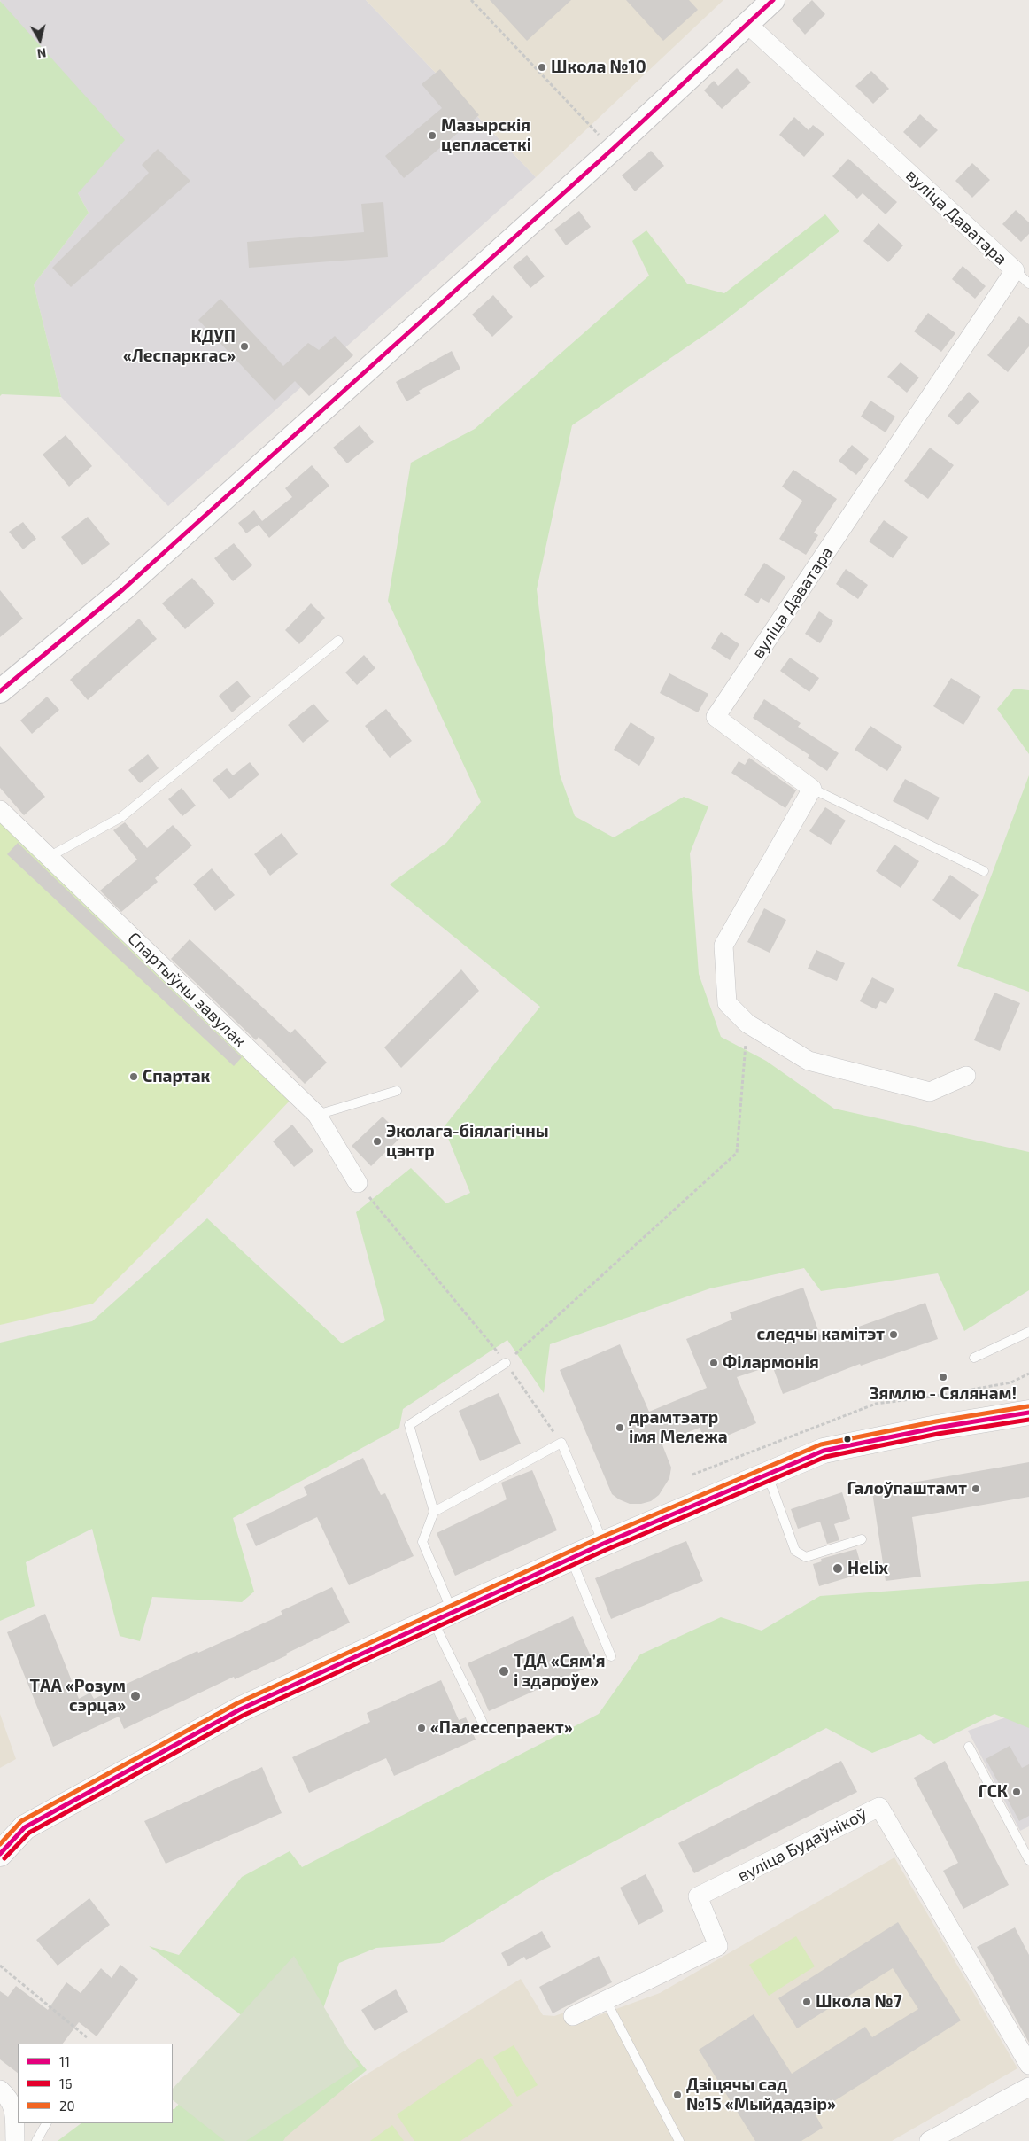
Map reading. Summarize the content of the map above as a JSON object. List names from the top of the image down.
{
  "streets": {
    "street": ["вуліца Даватара", "Спартыўны завулак", "вуліца Будаўнікоў"]
  },
  "places": [
    "Школа №10",
    "Мазырскія цепласеткі",
    "КДУП «Леспаркгас»",
    "Спартак",
    "Эколага-біялагічны цэнтр",
    "следчы камітэт",
    "Філармонія",
    "Зямлю - Сялянам!",
    "драмтэатр імя Мележа",
    "Галоўпаштамт",
    "Helix",
    "ТДА «Сямʼя і здароўе»",
    "ТАА «Розум сэрца»",
    "«Палессепраект»",
    "ГСК",
    "Школа №7",
    "Дзіцячы сад №15 «Мыйдадзір»"
  ],
  "lines": ["transit line 11", "transit line 20", "transit line 16"],
  "legend": ["11", "16", "20"],
  "north": "bottom"
}
